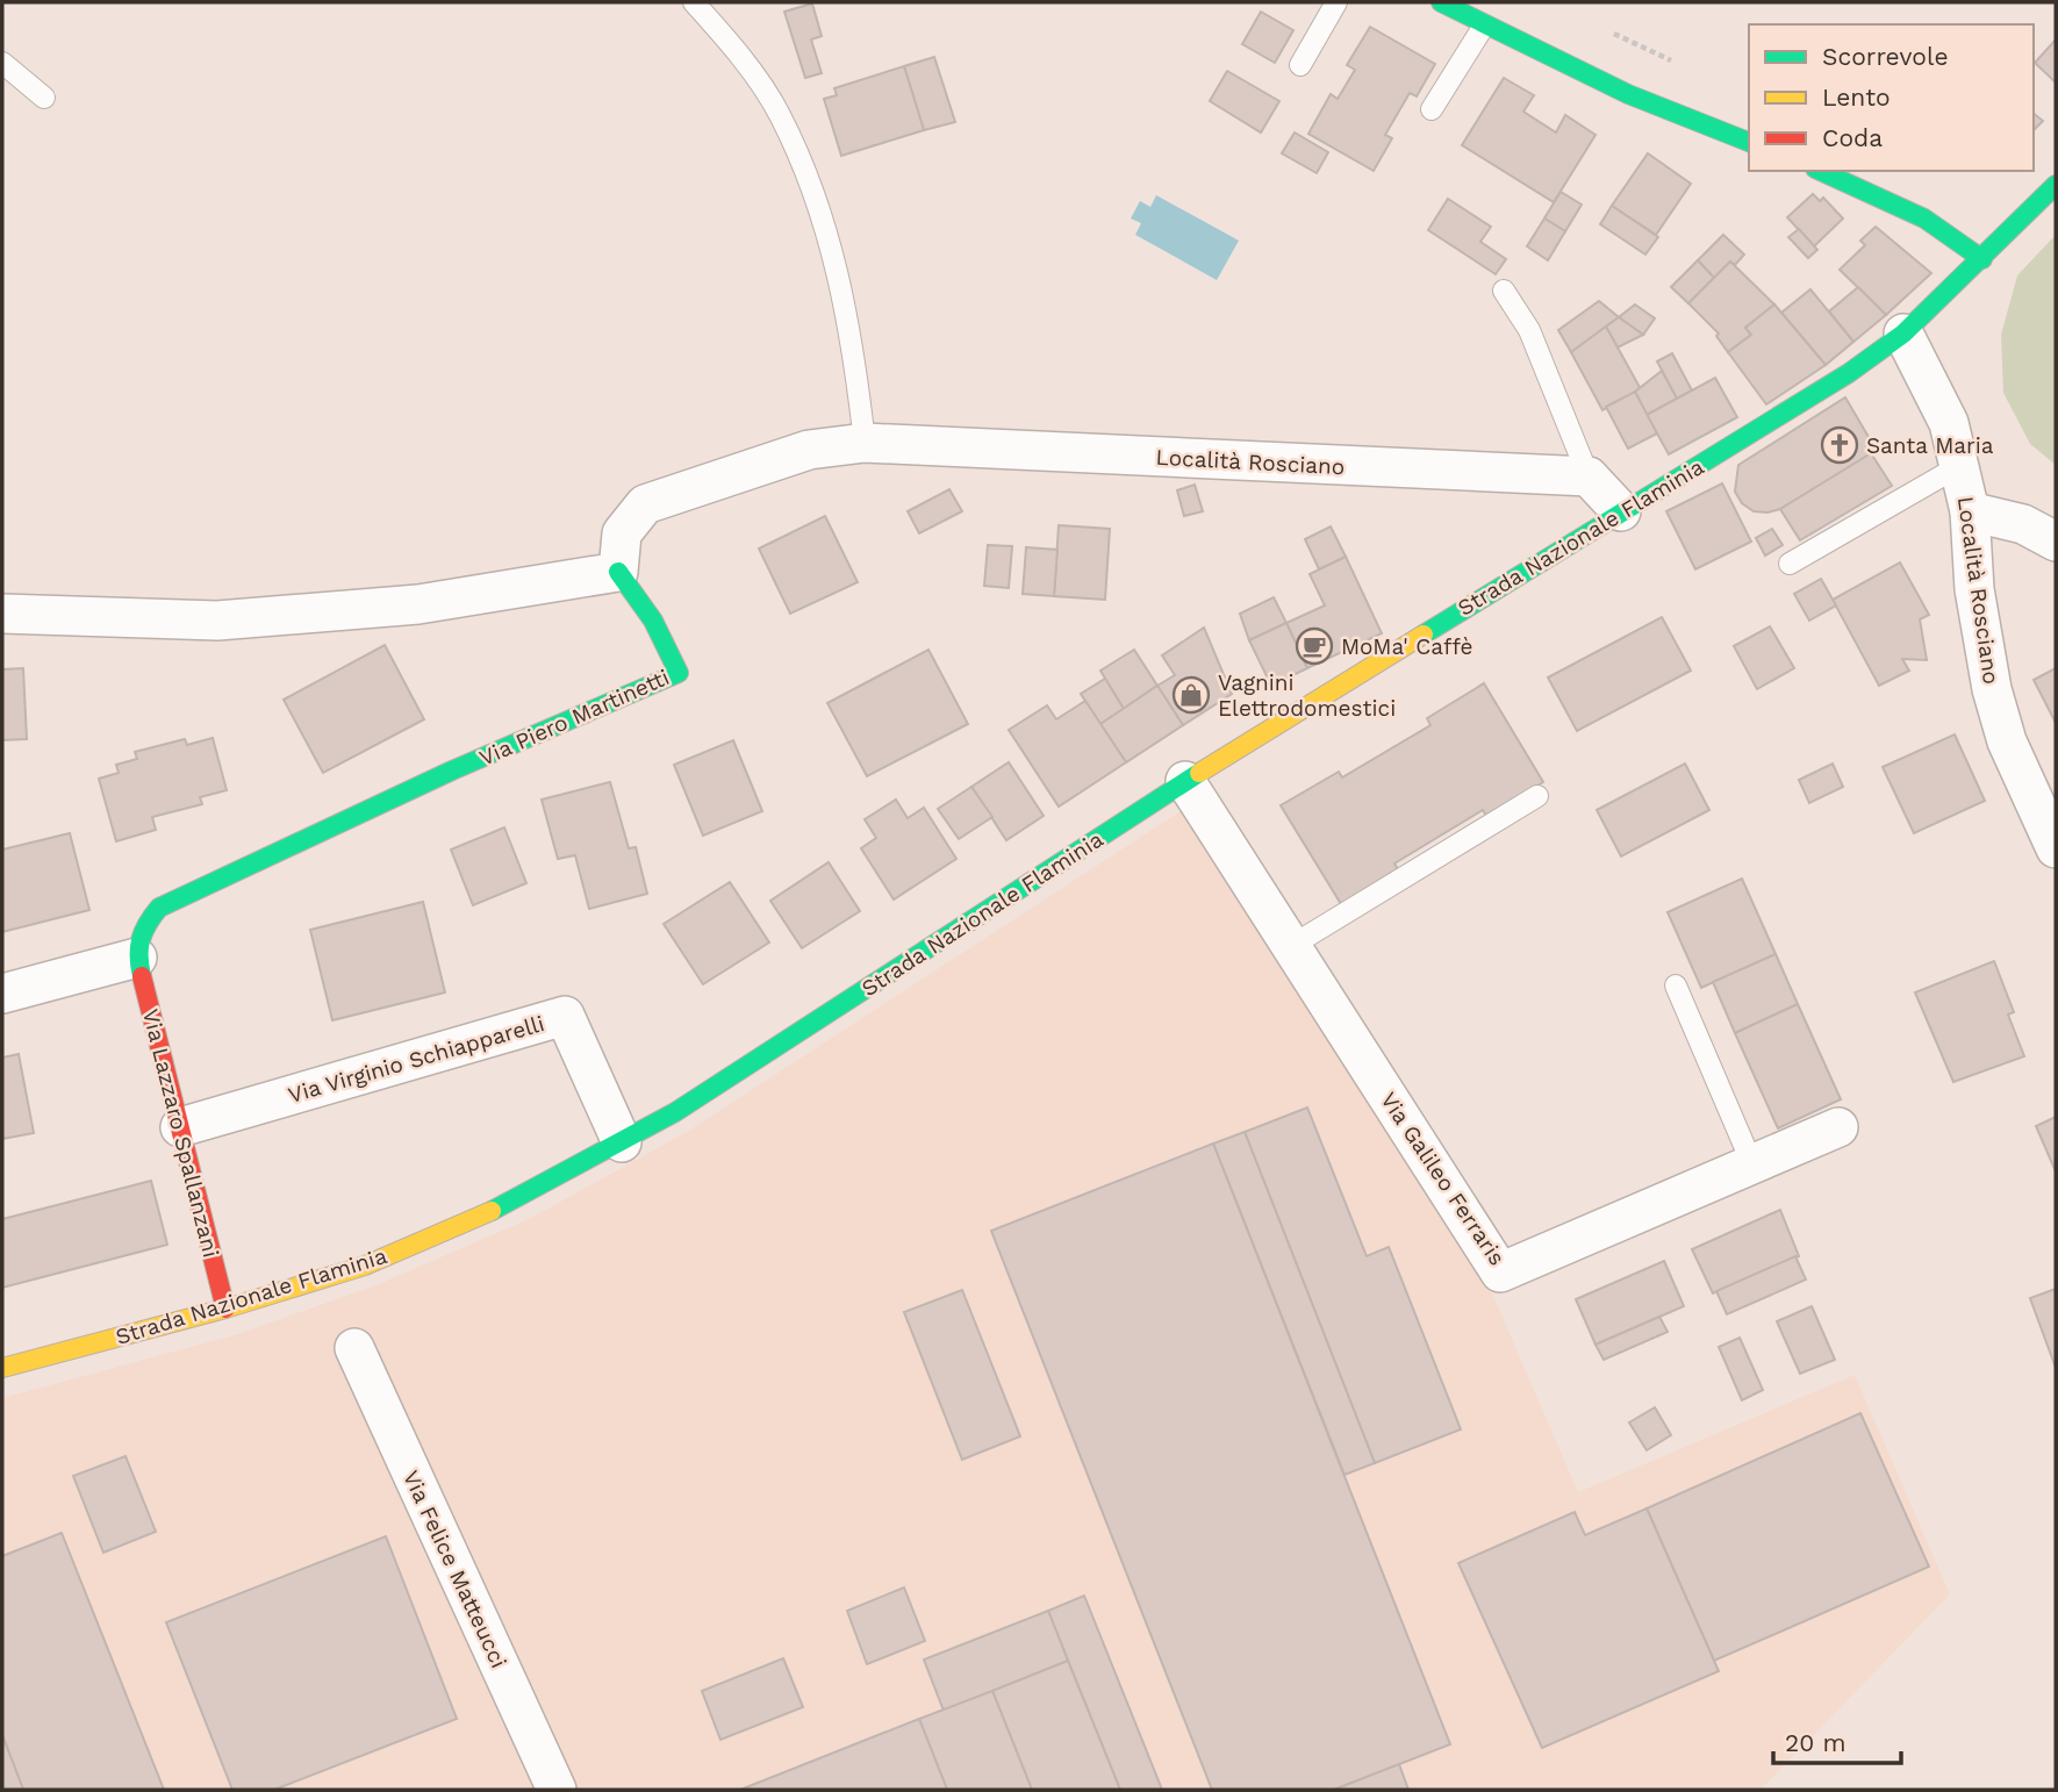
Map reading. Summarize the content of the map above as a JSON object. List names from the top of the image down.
{
  "streets": {
    "main road": ["Strada Nazionale Flaminia", "Via Piero Martinetti", "Via Lazzaro Spallanzani"],
    "street": [
      "Località Rosciano",
      "Via Virginio Schiapparelli",
      "Via Galileo Ferraris",
      "Via Felice Matteucci"
    ]
  },
  "crossings": [
    ["Località Rosciano", "Via Piero Martinetti"],
    ["Strada Nazionale Flaminia", "Via Virginio Schiapparelli"],
    ["Strada Nazionale Flaminia", "Via Lazzaro Spallanzani"],
    ["Strada Nazionale Flaminia", "Via Galileo Ferraris"],
    ["Via Piero Martinetti", "Via Lazzaro Spallanzani"],
    ["Via Virginio Schiapparelli", "Via Lazzaro Spallanzani"]
  ],
  "places": {
    "church": ["Santa Maria"],
    "cafe": ["MoMa' Caffè"],
    "shop": ["Vagnini Elettrodomestici"]
  },
  "legend": ["Scorrevole", "Lento", "Coda"],
  "scale_bar": "20 m"
}
